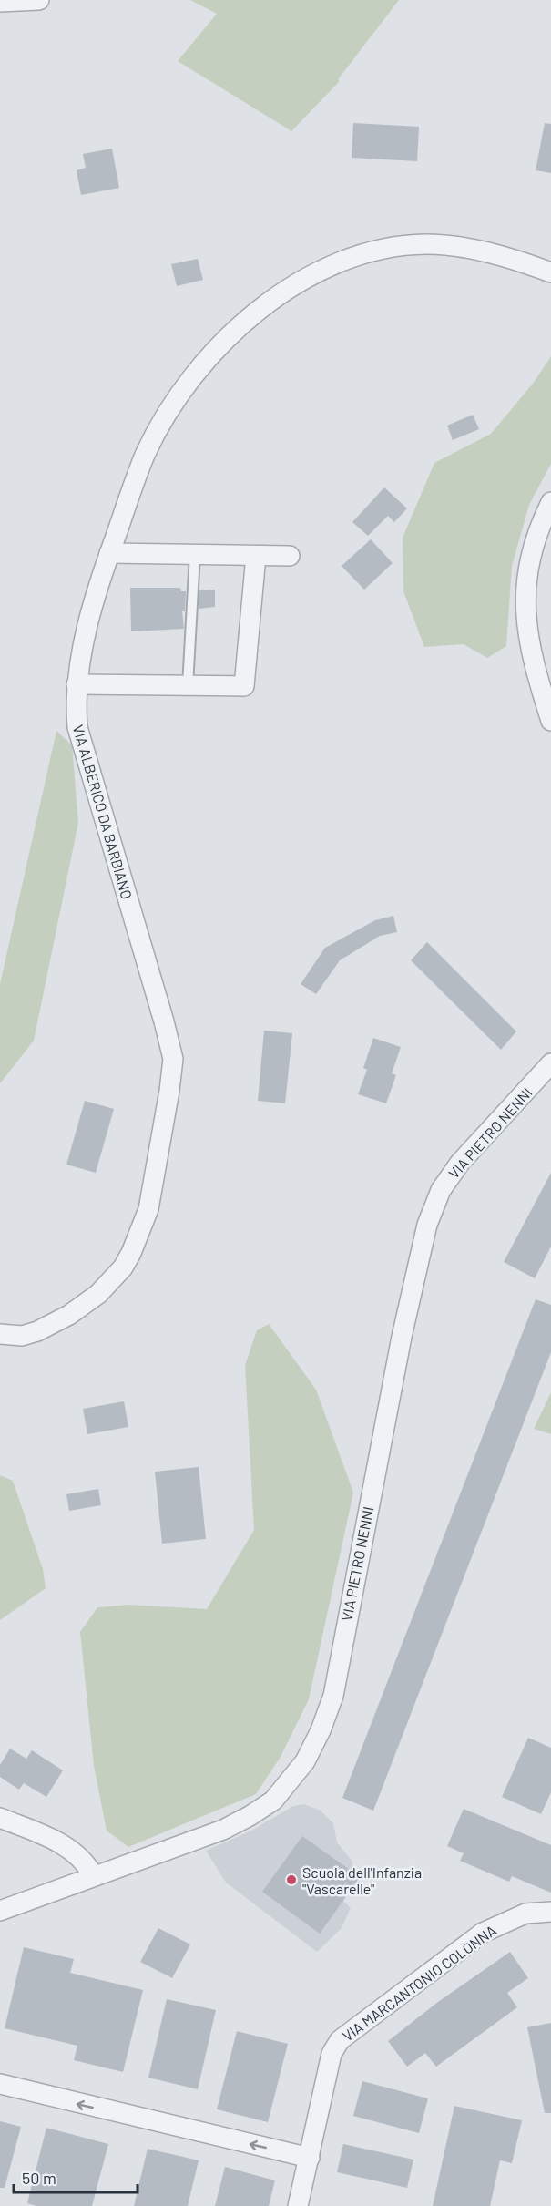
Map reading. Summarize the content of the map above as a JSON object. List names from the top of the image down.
{
  "streets": {
    "street": ["VIA ALBERICO DA BARBIANO", "VIA PIETRO NENNI", "VIA MARCANTONIO COLONNA"]
  },
  "places": ["Scuola dell'Infanzia \"Vascarelle\""],
  "scale_bar": "50 m"
}
